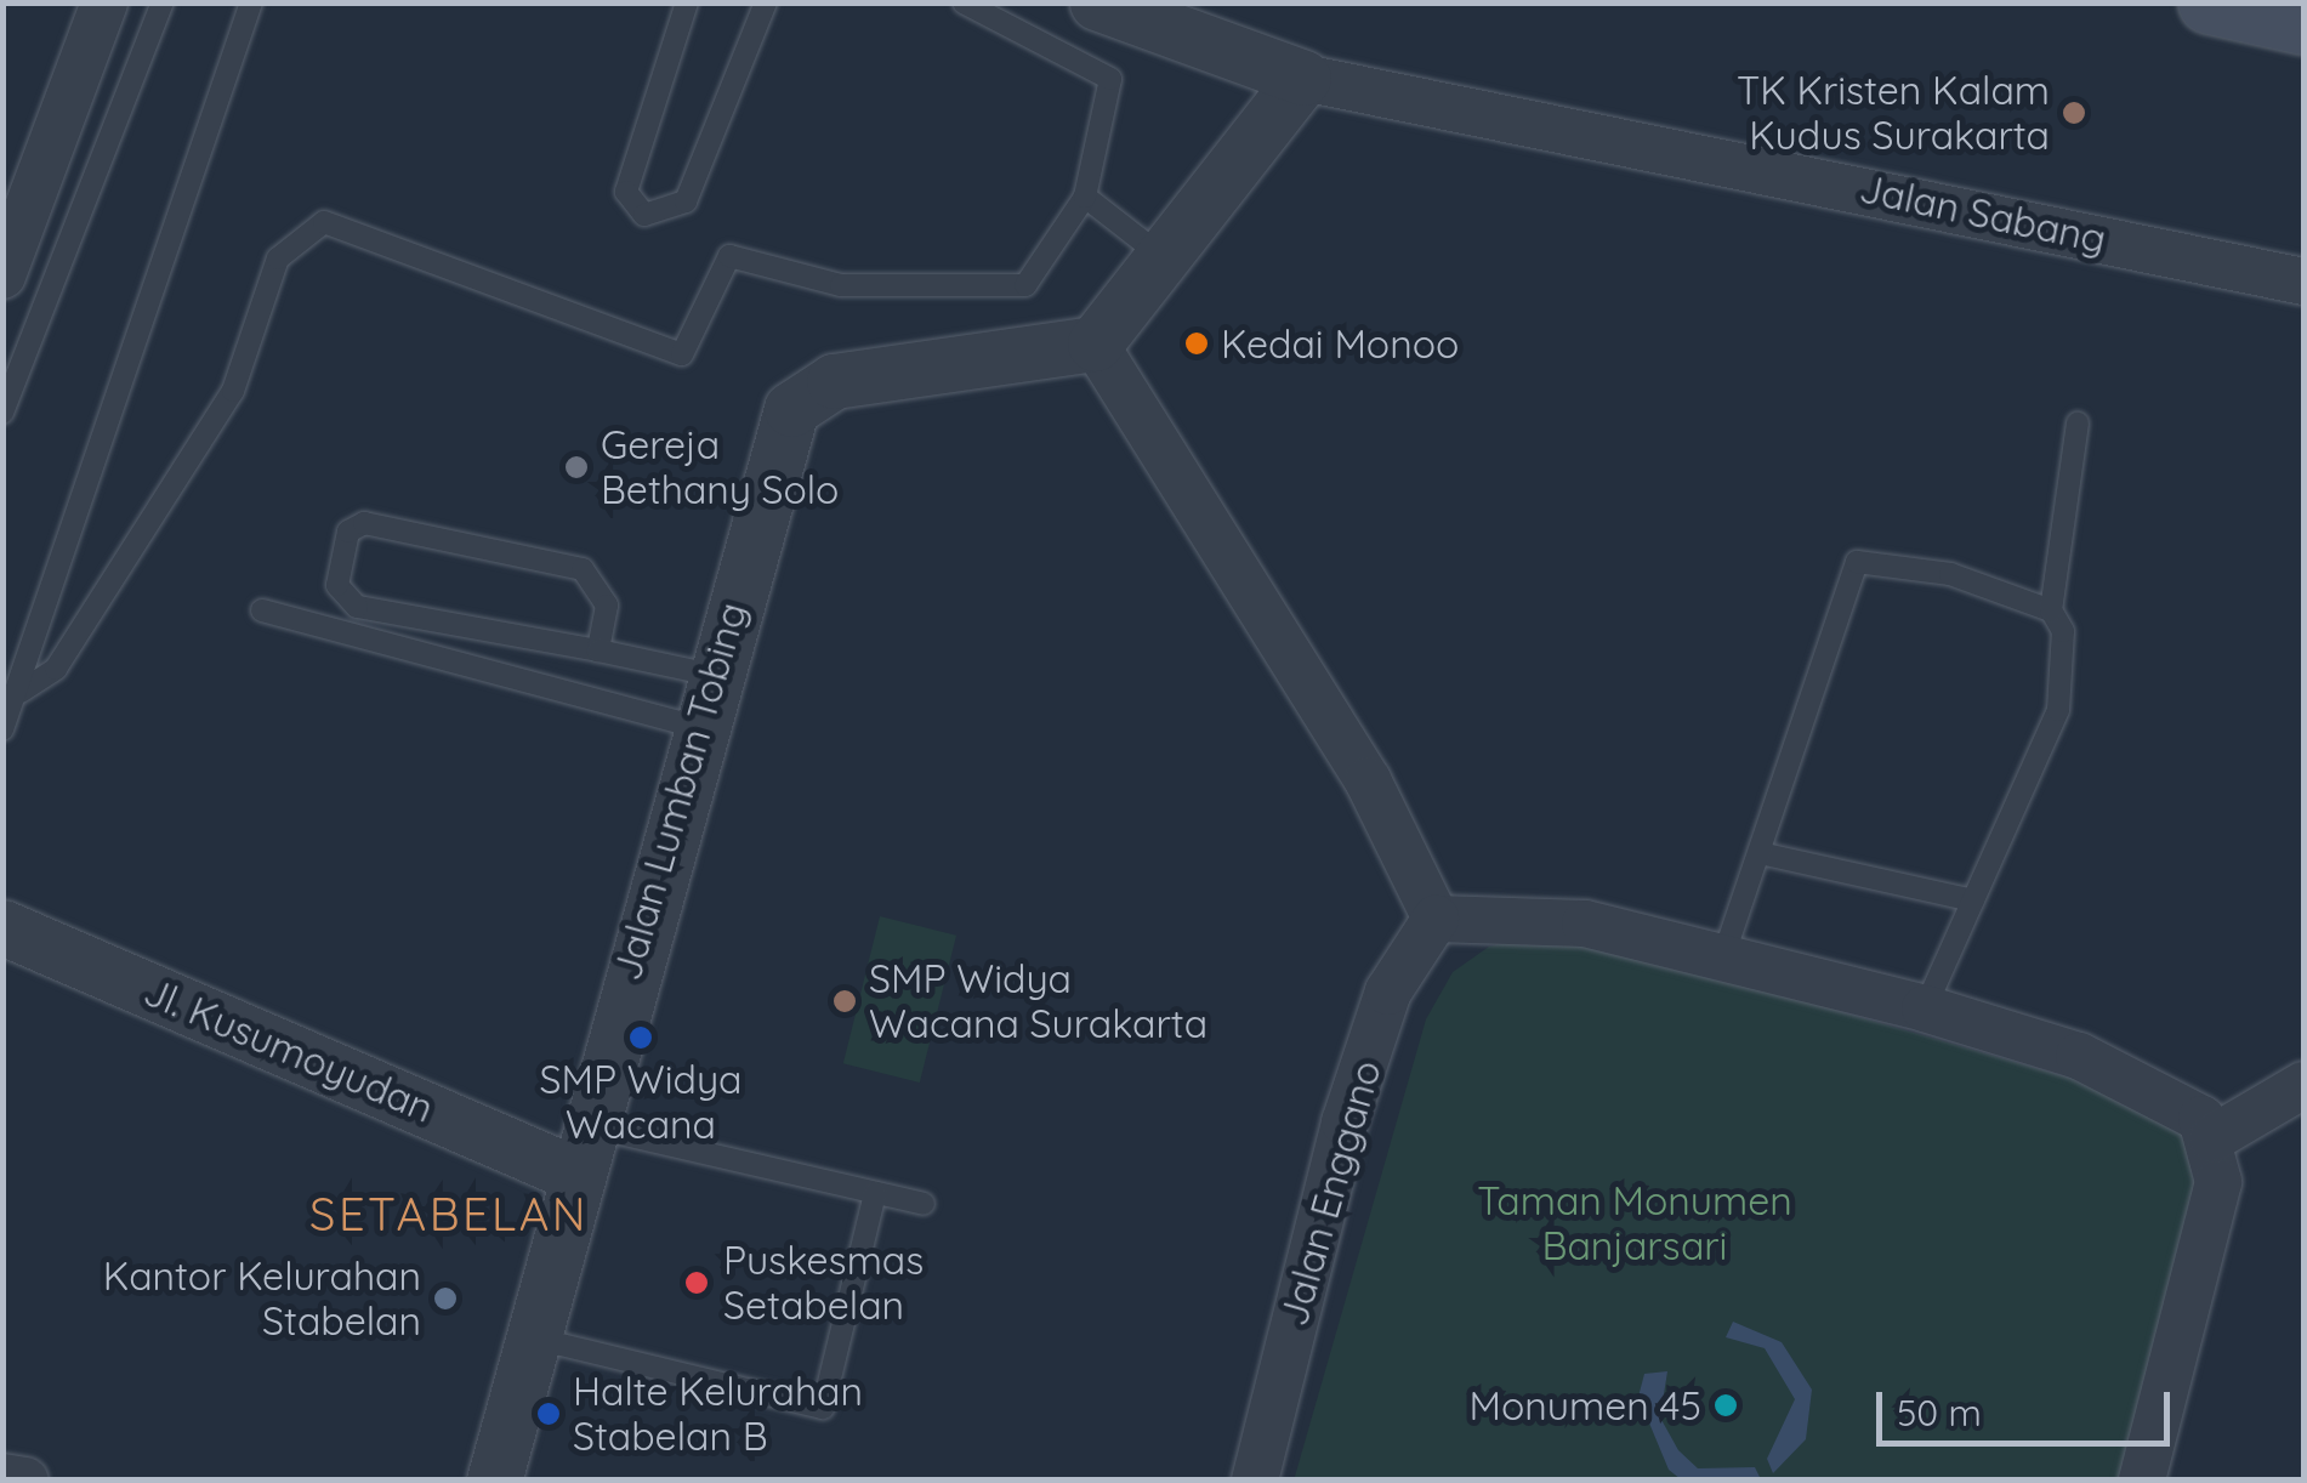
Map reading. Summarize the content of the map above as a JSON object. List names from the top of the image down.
{
  "streets": {
    "street": [
      "Jalan Sabang",
      "Jalan Lumban Tobing",
      "Jl. Kusumoyudan",
      "Jalan Enggano"
    ]
  },
  "crossings": [
    ["Jalan Lumban Tobing", "Jl. Kusumoyudan"]
  ],
  "districts": ["SETABELAN"],
  "parks": ["Taman Monumen Banjarsari"],
  "places": [
    "TK Kristen Kalam Kudus Surakarta",
    "Kedai Monoo",
    "Gereja Bethany Solo",
    "SMP Widya Wacana Surakarta",
    "SMP Widya Wacana",
    "Puskesmas Setabelan",
    "Kantor Kelurahan Stabelan",
    "Monumen 45",
    "Halte Kelurahan Stabelan B"
  ],
  "scale_bar": "50 m"
}
